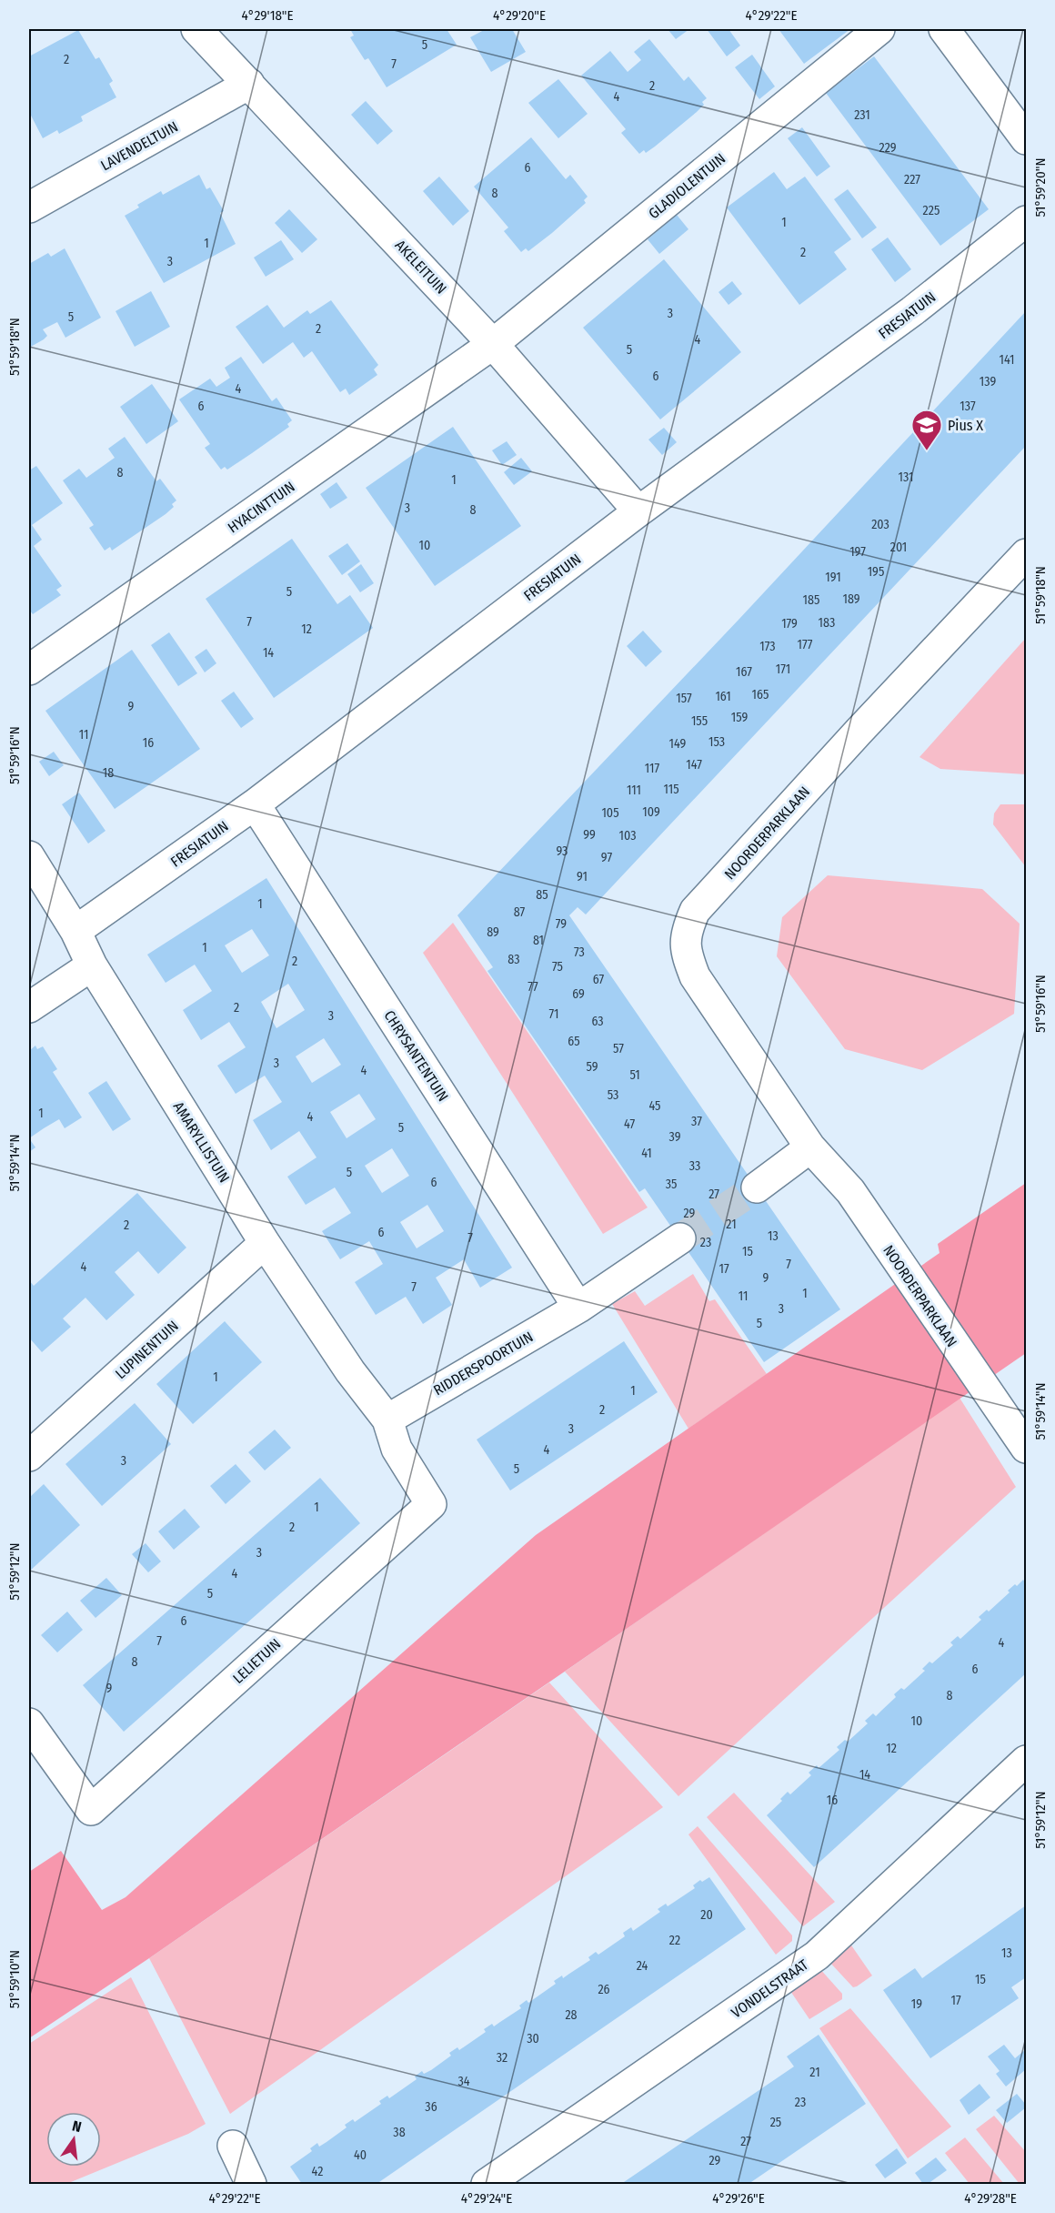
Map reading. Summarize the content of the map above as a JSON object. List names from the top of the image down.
{
  "streets": {
    "street": [
      "LAVENDELTUIN",
      "GLADIOLENTUIN",
      "AKELEITUIN",
      "FRESIATUIN",
      "HYACINTTUIN",
      "NOORDERPARKLAAN",
      "CHRYSANTENTUIN",
      "AMARYLLISTUIN",
      "LUPINENTUIN",
      "RIDDERSPOORTUIN",
      "LELIETUIN",
      "VONDELSTRAAT"
    ]
  },
  "crossings": [
    ["LAVENDELTUIN", "AKELEITUIN"],
    ["GLADIOLENTUIN", "AKELEITUIN"],
    ["GLADIOLENTUIN", "HYACINTTUIN"],
    ["AKELEITUIN", "FRESIATUIN"],
    ["AKELEITUIN", "HYACINTTUIN"],
    ["FRESIATUIN", "CHRYSANTENTUIN"],
    ["FRESIATUIN", "AMARYLLISTUIN"],
    ["CHRYSANTENTUIN", "RIDDERSPOORTUIN"],
    ["AMARYLLISTUIN", "LUPINENTUIN"],
    ["AMARYLLISTUIN", "RIDDERSPOORTUIN"],
    ["AMARYLLISTUIN", "LELIETUIN"],
    ["RIDDERSPOORTUIN", "LELIETUIN"]
  ],
  "places": {
    "school or university": ["Pius X"]
  },
  "house_numbers": [
    "5",
    "2",
    "7",
    "2",
    "4",
    "231",
    "229",
    "6",
    "227",
    "8",
    "225",
    "1",
    "1",
    "2",
    "3",
    "3",
    "5",
    "2",
    "4",
    "5",
    "141",
    "6",
    "139",
    "4",
    "6",
    "137",
    "8",
    "131",
    "1",
    "3",
    "8",
    "203",
    "10",
    "201",
    "197",
    "195",
    "191",
    "5",
    "189",
    "185",
    "7",
    "183",
    "179",
    "12",
    "177",
    "173",
    "14",
    "171",
    "167",
    "165",
    "161",
    "157",
    "9",
    "159",
    "155",
    "11",
    "153",
    "16",
    "149",
    "147",
    "117",
    "18",
    "115",
    "111",
    "109",
    "105",
    "99",
    "103",
    "93",
    "97",
    "91",
    "85",
    "1",
    "87",
    "79",
    "89",
    "81",
    "1",
    "73",
    "83",
    "2",
    "75",
    "67",
    "77",
    "69",
    "2",
    "71",
    "3",
    "63",
    "65",
    "57",
    "3",
    "59",
    "4",
    "51",
    "53",
    "45",
    "1",
    "4",
    "37",
    "47",
    "5",
    "39",
    "41",
    "33",
    "5",
    "6",
    "35",
    "27",
    "29",
    "21",
    "2",
    "6",
    "13",
    "7",
    "23",
    "15",
    "7",
    "4",
    "17",
    "9",
    "7",
    "1",
    "11",
    "3",
    "5",
    "1",
    "1",
    "2",
    "3",
    "4",
    "3",
    "5",
    "1",
    "2",
    "3",
    "4",
    "5",
    "6",
    "7",
    "4",
    "8",
    "6",
    "9",
    "8",
    "10",
    "12",
    "14",
    "16",
    "20",
    "22",
    "13",
    "24",
    "15",
    "26",
    "17",
    "19",
    "28",
    "30",
    "32",
    "21",
    "34",
    "23",
    "36",
    "25",
    "38",
    "27",
    "40",
    "29",
    "42"
  ],
  "north": "top",
  "coordinates": [
    "4°29'18\"E",
    "4°29'20\"E",
    "4°29'22\"E",
    "51°59'20\"N",
    "51°59'18\"N",
    "51°59'16\"N",
    "51°59'14\"N",
    "51°59'12\"N",
    "51°59'10\"N",
    "4°29'24\"E",
    "4°29'26\"E",
    "4°29'28\"E"
  ]
}
